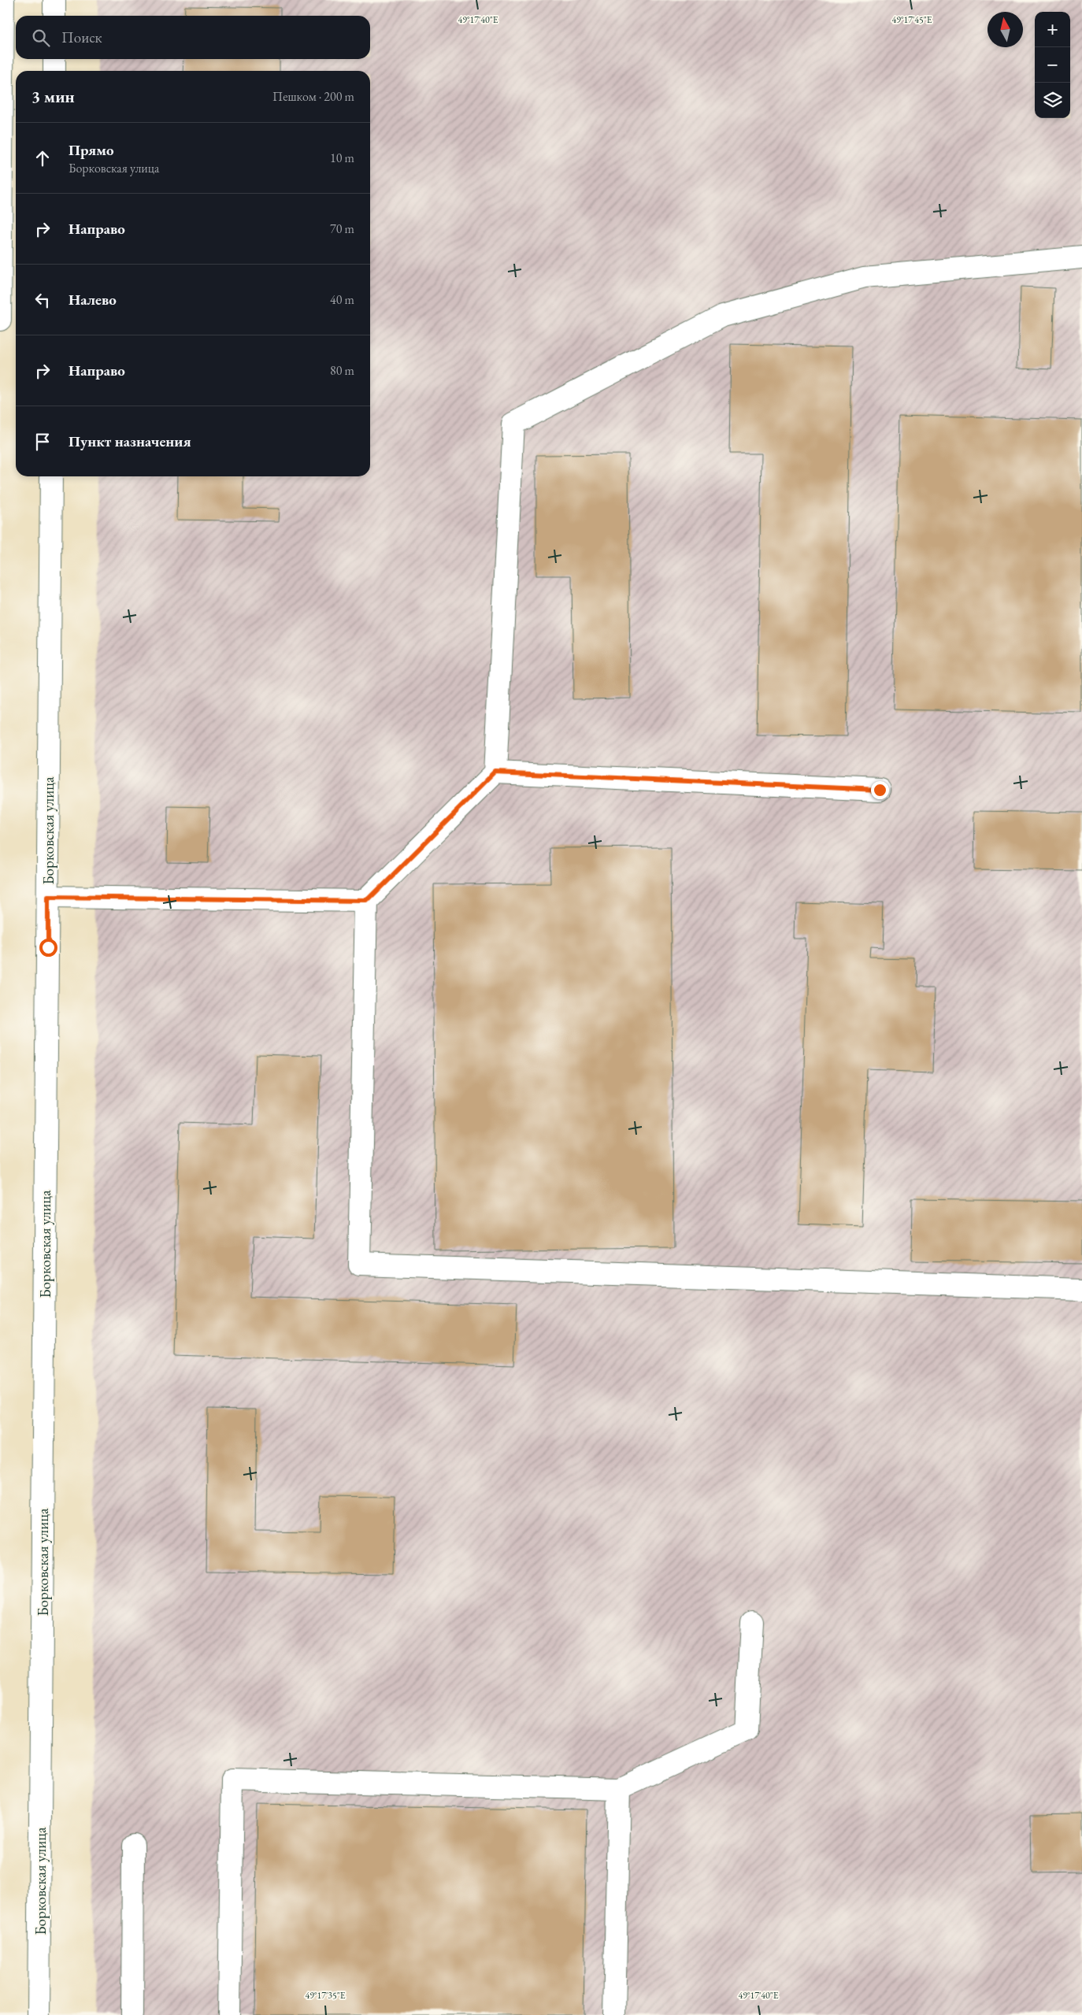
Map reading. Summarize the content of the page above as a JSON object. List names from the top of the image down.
{
  "streets": {
    "main road": ["Борковская улица"]
  },
  "north": "top",
  "page": {
    "map_buttons": ["+", "−"],
    "search": "Поиск",
    "heading": ["3 мин", "Пешком · 200 m"],
    "list": [
      ["Прямо", "Борковская улица", "10 m"],
      ["Направо", "70 m"],
      ["Налево", "40 m"],
      ["Направо", "80 m"],
      "Пункт назначения"
    ]
  },
  "coordinates": ["49°17'40\"E", "49°17'45\"E", "49°17'35\"E"]
}
